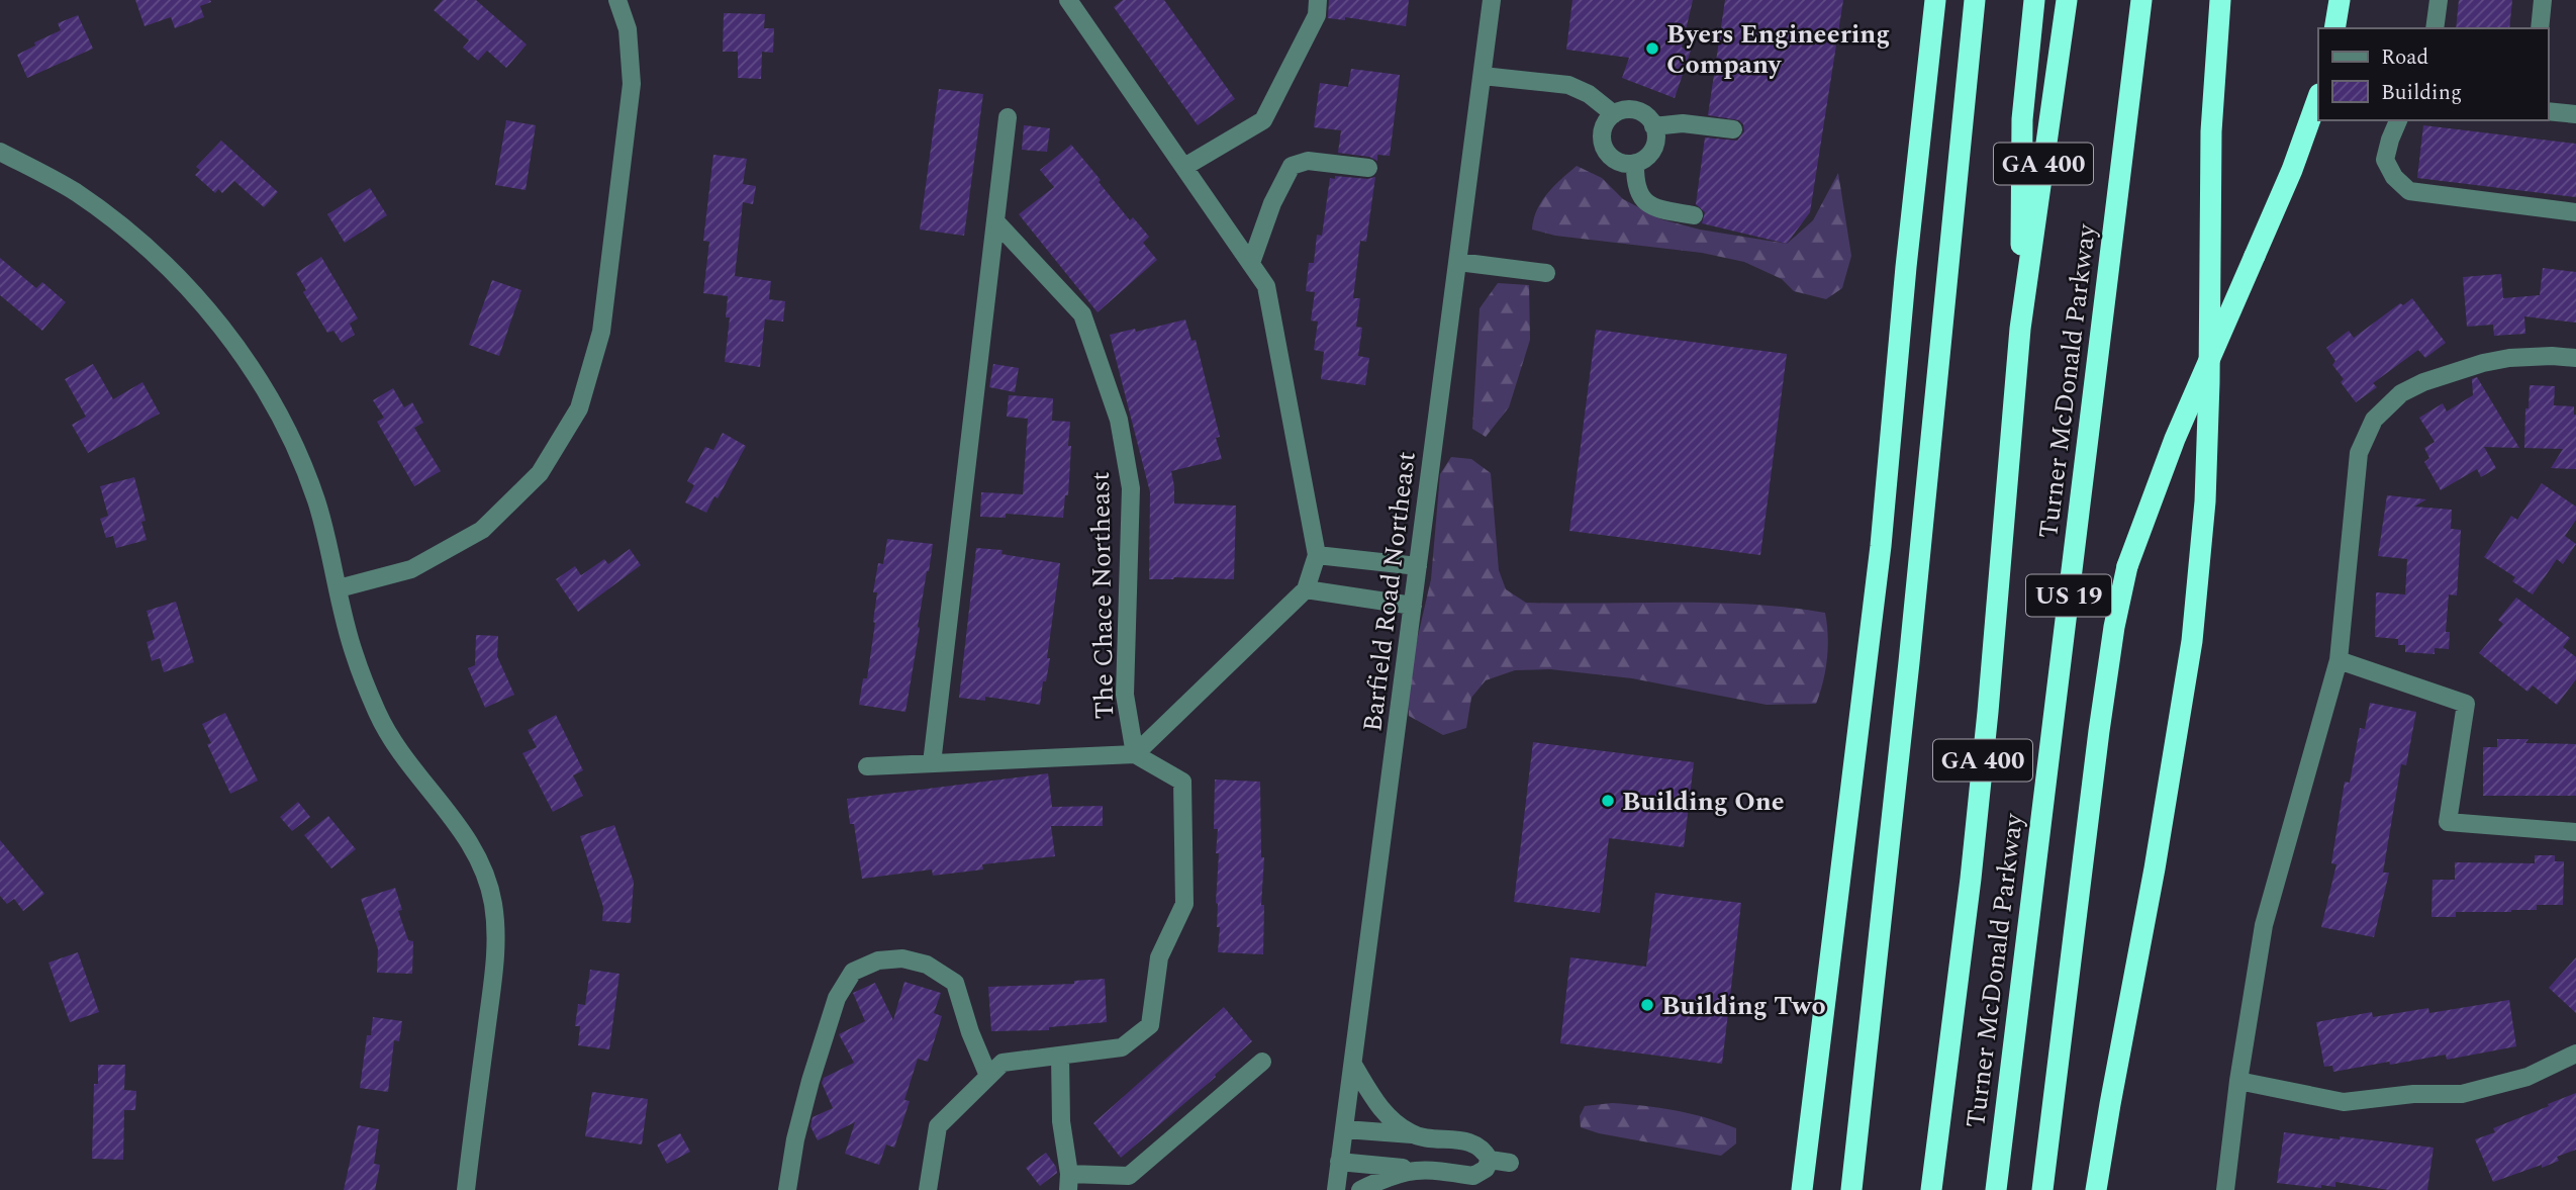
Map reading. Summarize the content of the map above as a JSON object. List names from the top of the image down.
{
  "streets": {
    "highway": ["GA 400", "Turner McDonald Parkway", "US 19"],
    "street": ["Barfield Road Northeast", "The Chace Northeast"]
  },
  "places": ["Byers Engineering Company", "Building One", "Building Two"],
  "legend": ["Road", "Building"]
}
